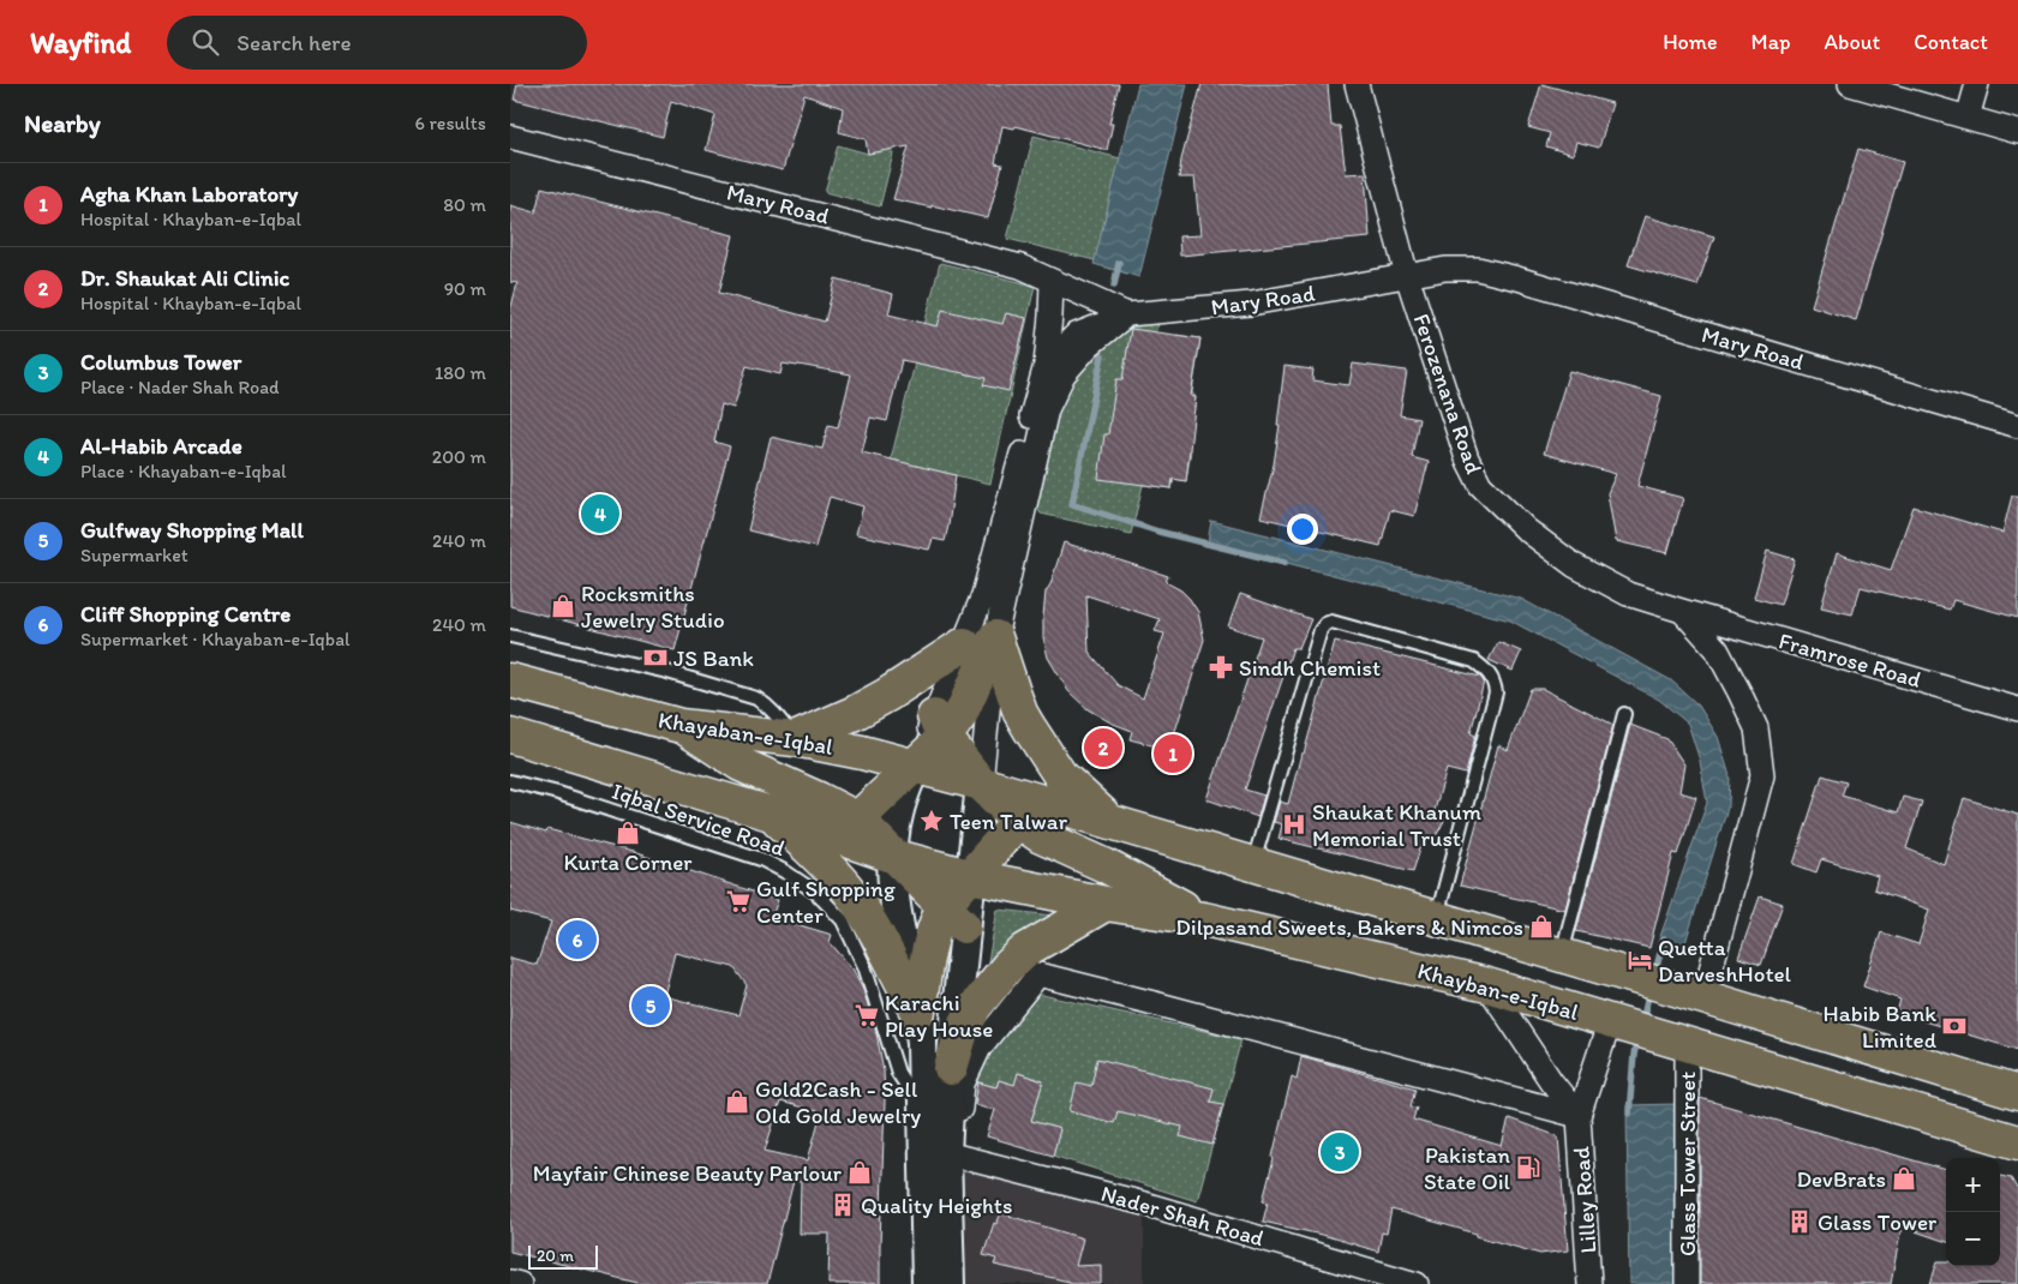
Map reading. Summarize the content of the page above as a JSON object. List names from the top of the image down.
{
  "streets": {
    "main road": ["Khayaban-e-Iqbal", "Khayban-e-Iqbal"],
    "street": [
      "Mary Road",
      "Ferozenana Road",
      "Framrose Road",
      "Glass Tower Street",
      "Lilley Road",
      "Nader Shah Road"
    ],
    "lane": ["Iqbal Service Road"]
  },
  "crossings": [
    ["Mary Road", "Ferozenana Road"],
    ["Ferozenana Road", "Framrose Road"],
    ["Khayban-e-Iqbal", "Glass Tower Street"],
    ["Khayban-e-Iqbal", "Lilley Road"]
  ],
  "places": {
    "shop": [
      "Rocksmiths Jewelry Studio",
      "Kurta Corner",
      "Dilpasand Sweets, Bakers & Nimcos",
      "Gold2Cash - Sell Old Gold Jewelry",
      "Mayfair Chinese Beauty Parlour",
      "DevBrats"
    ],
    "bank": ["JS Bank", "Habib Bank Limited"],
    "pharmacy": ["Sindh Chemist"],
    "place": ["Teen Talwar"],
    "hospital": ["Shaukat Khanum Memorial Trust"],
    "supermarket": ["Gulf Shopping Center", "Karachi Play House"],
    "hotel": ["Quetta DarveshHotel"],
    "fuel station": ["Pakistan State Oil"],
    "building": ["Quality Heights", "Glass Tower"]
  },
  "scale_bar": "20 m",
  "page": {
    "header": "Wayfind",
    "search": "Search here",
    "nav": [
      "Home",
      "Map",
      "About",
      "Contact"
    ],
    "heading": ["Nearby", "6 results"],
    "list": [
      {
        "mark": "1",
        "name": "Agha Khan Laboratory",
        "note": "Hospital · Khayban-e-Iqbal",
        "value": "80 m"
      },
      {
        "mark": "2",
        "name": "Dr. Shaukat Ali Clinic",
        "note": "Hospital · Khayban-e-Iqbal",
        "value": "90 m"
      },
      {
        "mark": "3",
        "name": "Columbus Tower",
        "note": "Place · Nader Shah Road",
        "value": "180 m"
      },
      {
        "mark": "4",
        "name": "Al-Habib Arcade",
        "note": "Place · Khayaban-e-Iqbal",
        "value": "200 m"
      },
      {
        "mark": "5",
        "name": "Gulfway Shopping Mall",
        "note": "Supermarket",
        "value": "240 m"
      },
      {
        "mark": "6",
        "name": "Cliff Shopping Centre",
        "note": "Supermarket · Khayaban-e-Iqbal",
        "value": "240 m"
      }
    ],
    "pins": [
      "4",
      "2",
      "1",
      "6",
      "5",
      "3"
    ],
    "map_buttons": ["+", "−"],
    "scale": "20 m"
  }
}
